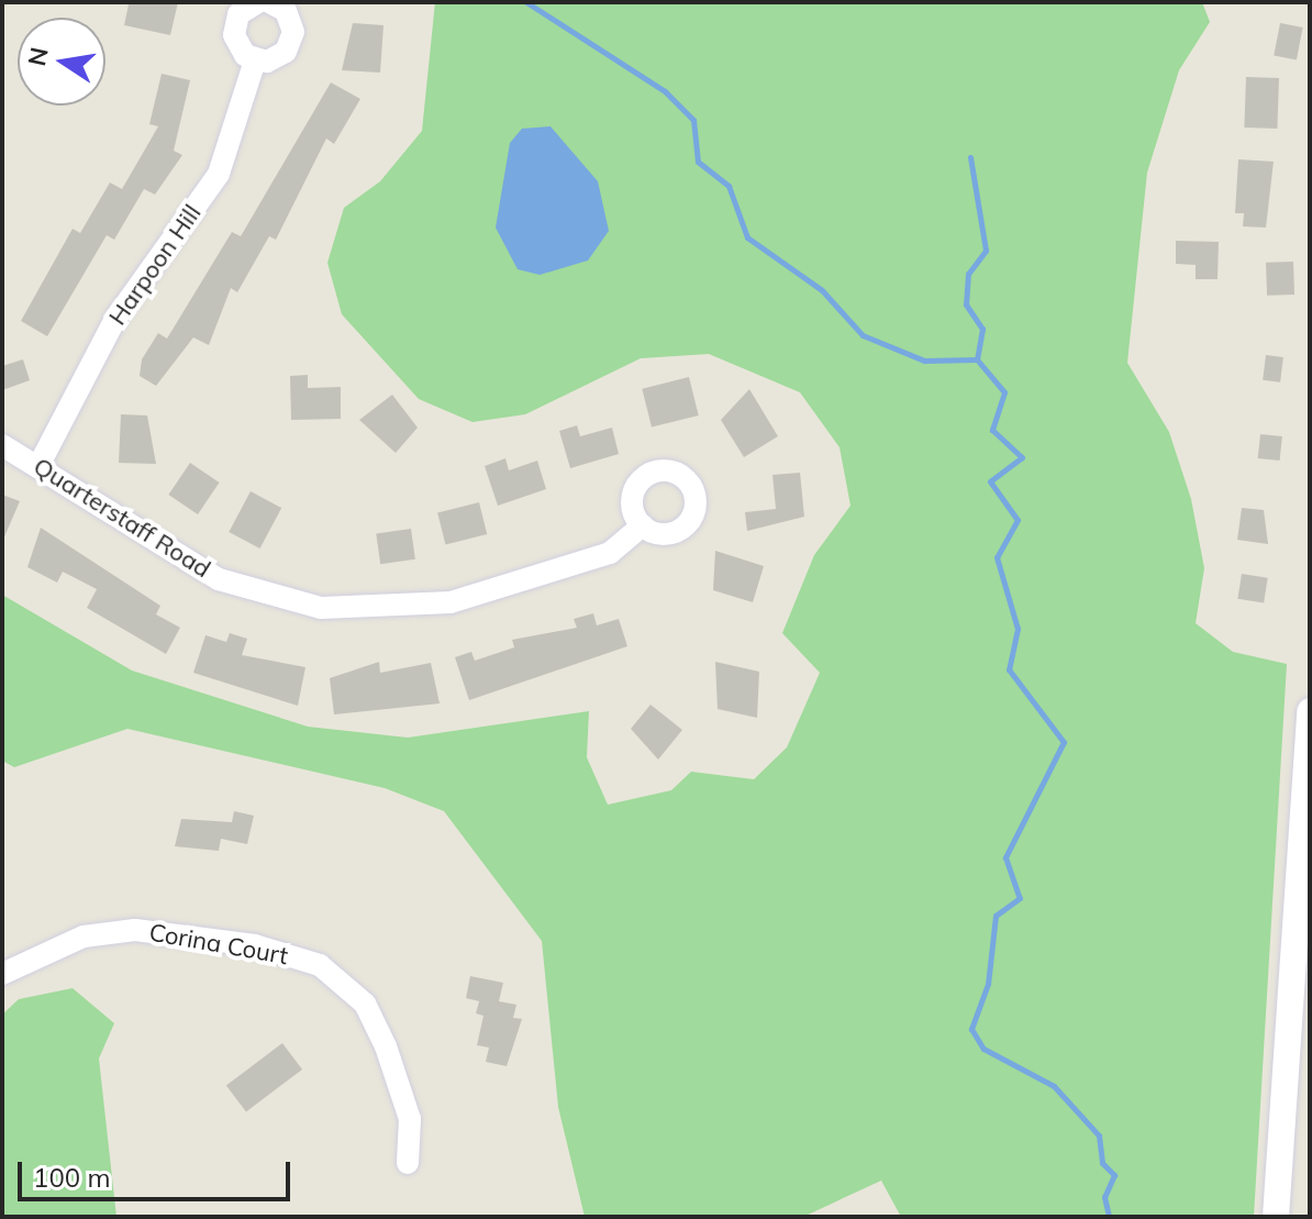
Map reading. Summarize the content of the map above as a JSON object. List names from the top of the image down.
{
  "streets": {
    "street": ["Harpoon Hill", "Quarterstaff Road", "Corina Court"]
  },
  "crossings": [
    ["Harpoon Hill", "Quarterstaff Road"]
  ],
  "scale_bar": "100 m",
  "north": "left"
}
